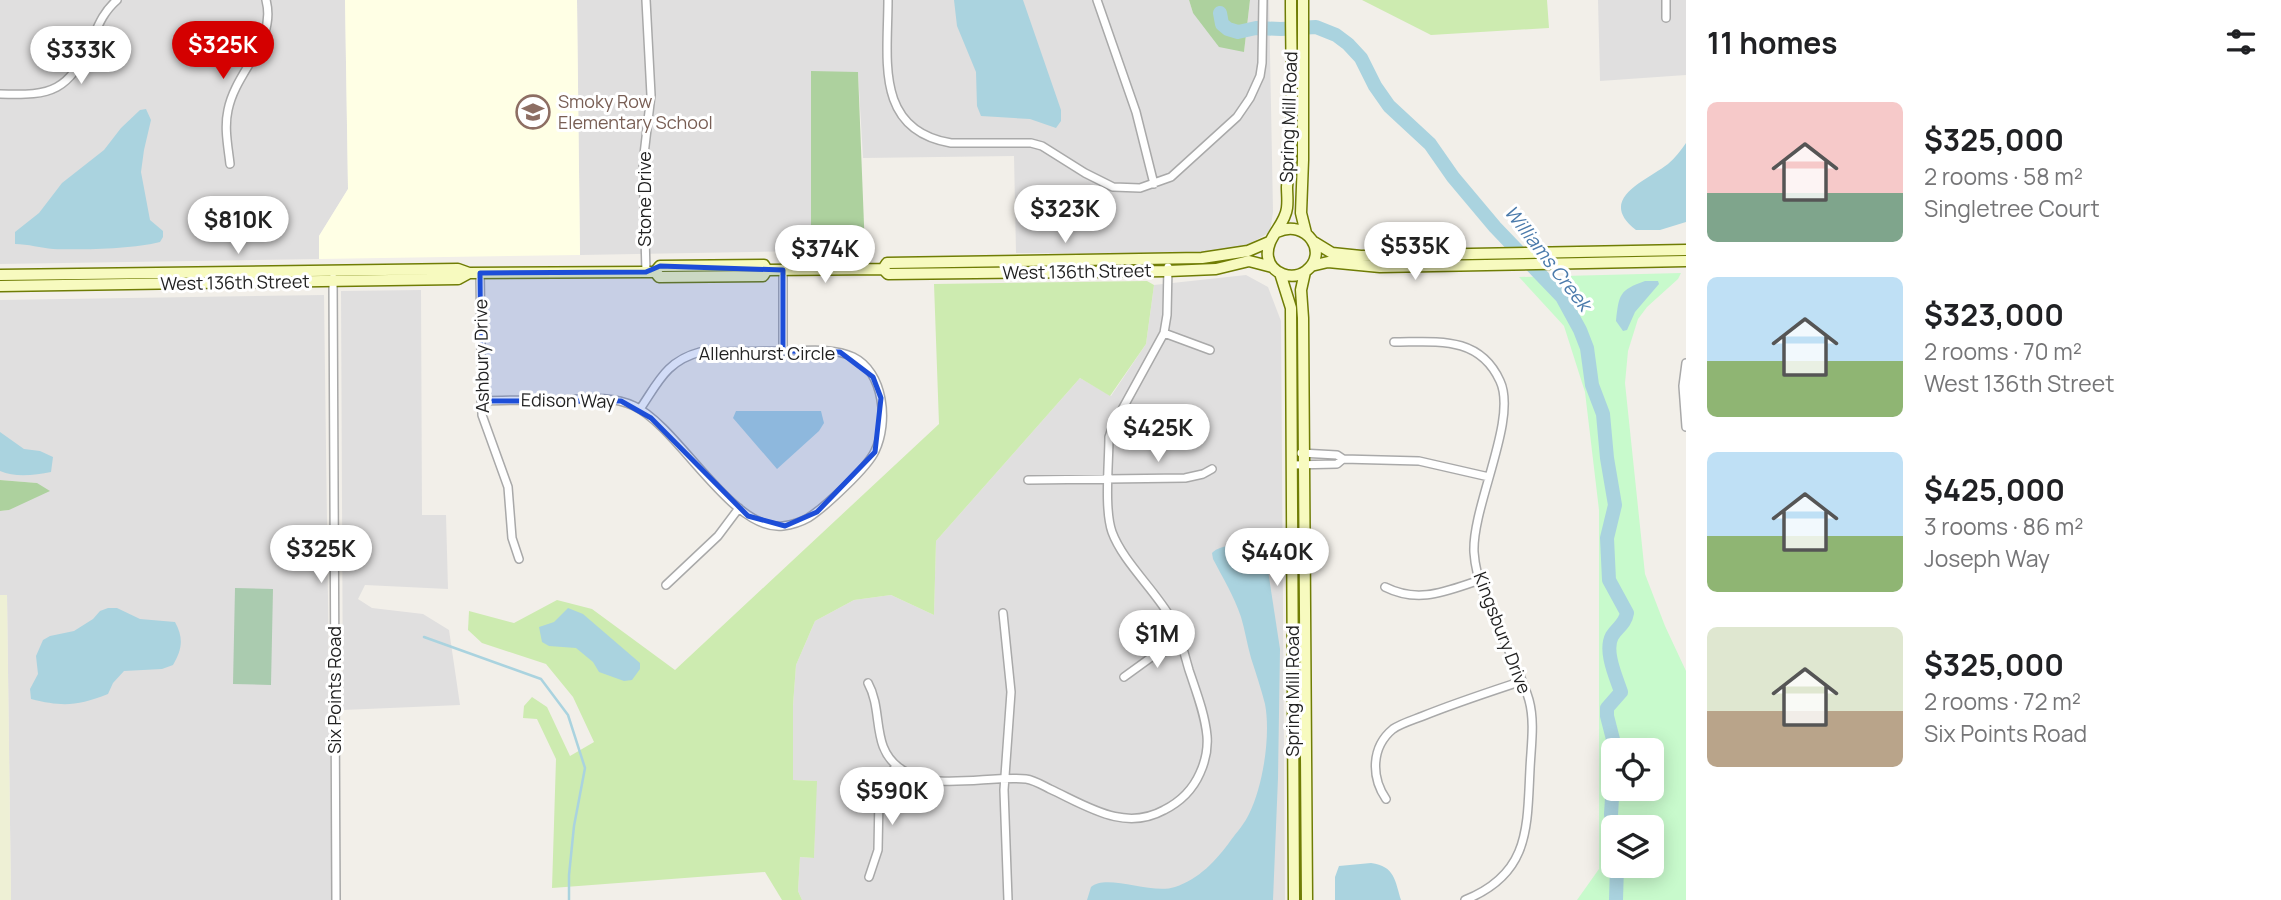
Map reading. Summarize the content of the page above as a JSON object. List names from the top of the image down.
{
  "streets": {
    "street": [
      "Spring Mill Road",
      "Stone Drive",
      "West 136th Street",
      "Allenhurst Circle",
      "Ashbury Drive",
      "Edison Way",
      "Kingsbury Drive",
      "Six Points Road"
    ]
  },
  "crossings": [
    ["Spring Mill Road", "West 136th Street"],
    ["Stone Drive", "West 136th Street"],
    ["West 136th Street", "Ashbury Drive"],
    ["West 136th Street", "Six Points Road"],
    ["Allenhurst Circle", "Edison Way"],
    ["Ashbury Drive", "Edison Way"]
  ],
  "water": ["Williams Creek"],
  "places": {
    "school or university": ["Smoky Row Elementary School"]
  },
  "page": {
    "heading": "11 homes",
    "price": [
      "$325K",
      "$333K",
      "$323K",
      "$810K",
      "$535K",
      "$374K",
      "$425K",
      "$325K",
      "$440K",
      "$1M",
      "$590K"
    ],
    "list": [
      {
        "name": "$325,000",
        "note": "2 rooms · 58 m² · Singletree Court"
      },
      {
        "name": "$323,000",
        "note": "2 rooms · 70 m² · West 136th Street"
      },
      {
        "name": "$425,000",
        "note": "3 rooms · 86 m² · Joseph Way"
      },
      {
        "name": "$325,000",
        "note": "2 rooms · 72 m² · Six Points Road"
      }
    ]
  }
}
